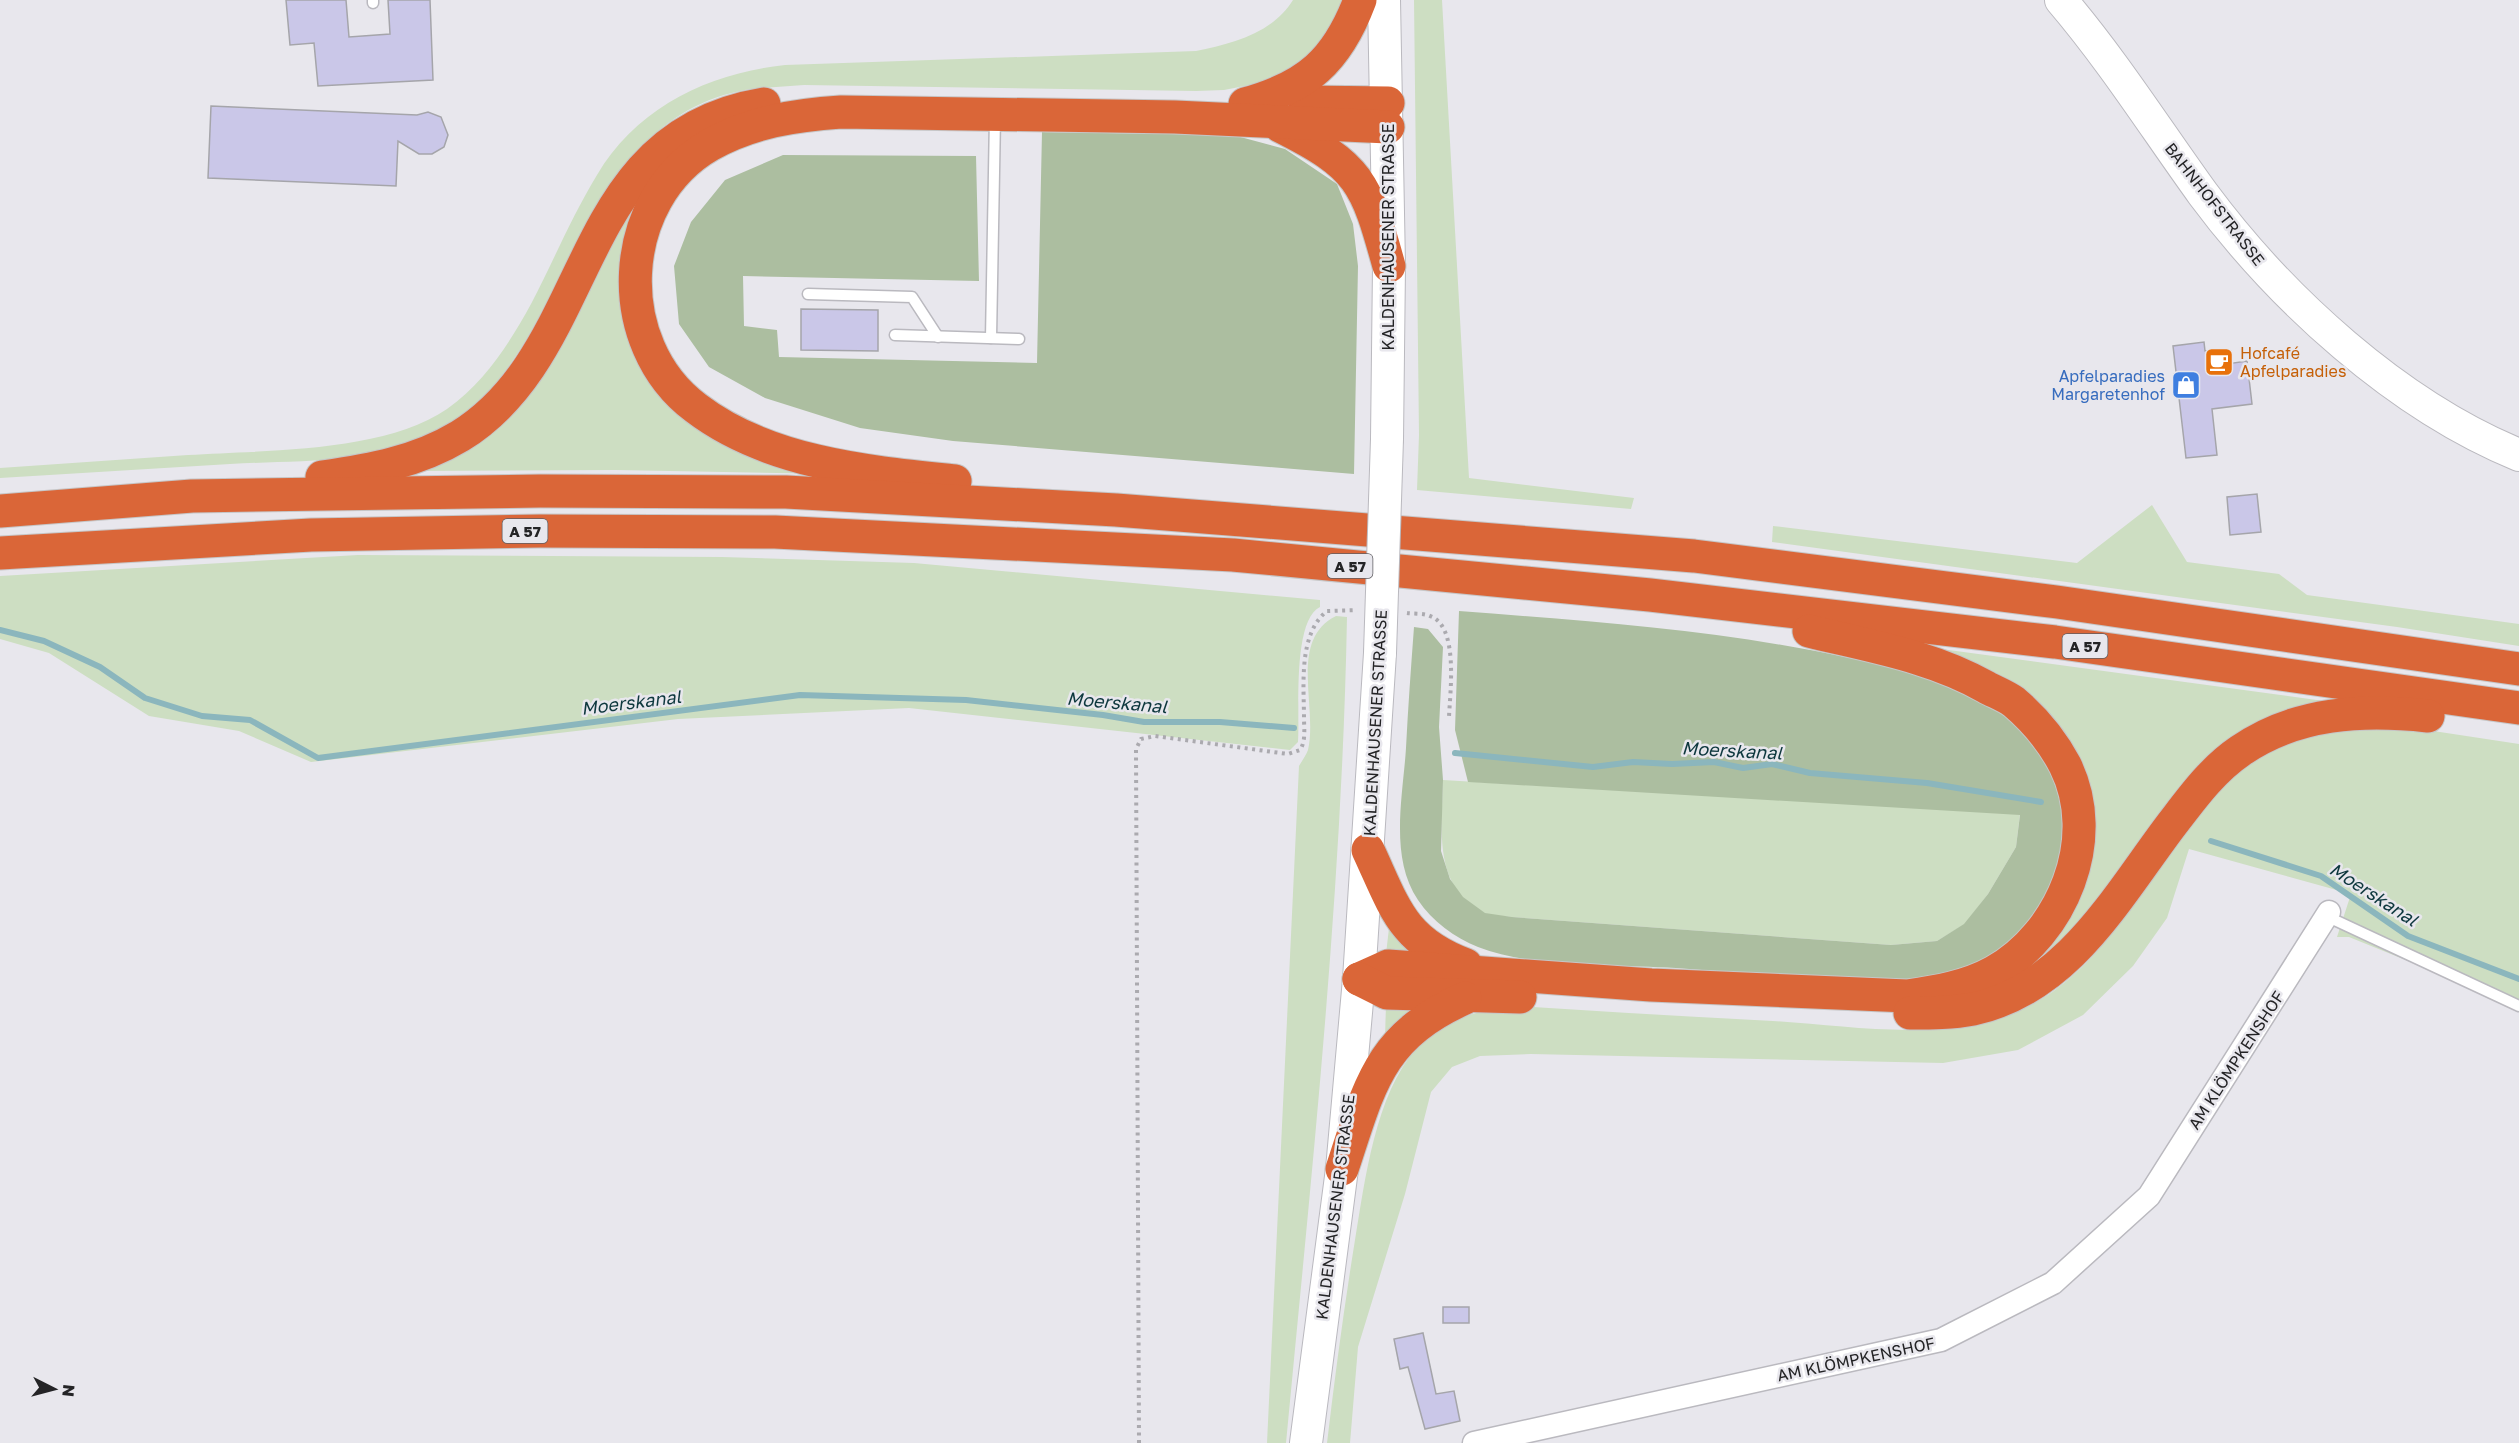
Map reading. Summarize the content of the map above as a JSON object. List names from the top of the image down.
{
  "streets": {
    "highway": ["A 57"],
    "main road": ["BAHNHOFSTRASSE", "KALDENHAUSENER STRASSE"],
    "street": ["AM KLÖMPKENSHOF"]
  },
  "water": ["Moerskanal"],
  "places": {
    "cafe": ["Hofcafé Apfelparadies"],
    "shop": ["Apfelparadies Margaretenhof"]
  },
  "north": "right"
}
